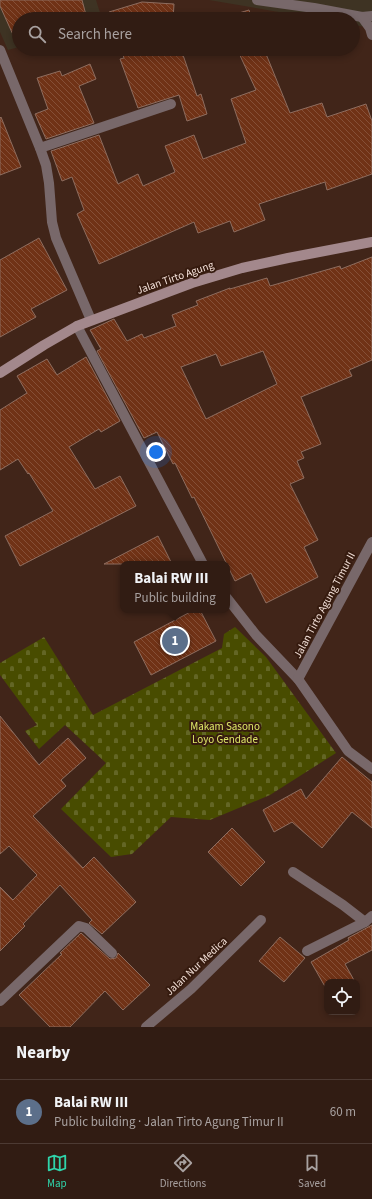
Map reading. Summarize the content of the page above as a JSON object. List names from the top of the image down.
{
  "streets": {
    "main road": ["Jalan Tirto Agung"],
    "street": ["Jalan Tirto Agung Timur II", "Jalan Nur Medica"]
  },
  "parks": ["Makam Sasono Loyo Gendade"],
  "page": {
    "search": "Search here",
    "popup": ["Balai RW III", "Public building"],
    "pins": "1",
    "heading": "Nearby",
    "list": [
      {
        "mark": "1",
        "name": "Balai RW III",
        "note": "Public building · Jalan Tirto Agung Timur II",
        "value": "60 m"
      }
    ],
    "nav": ["Map", "Directions", "Saved"]
  }
}
